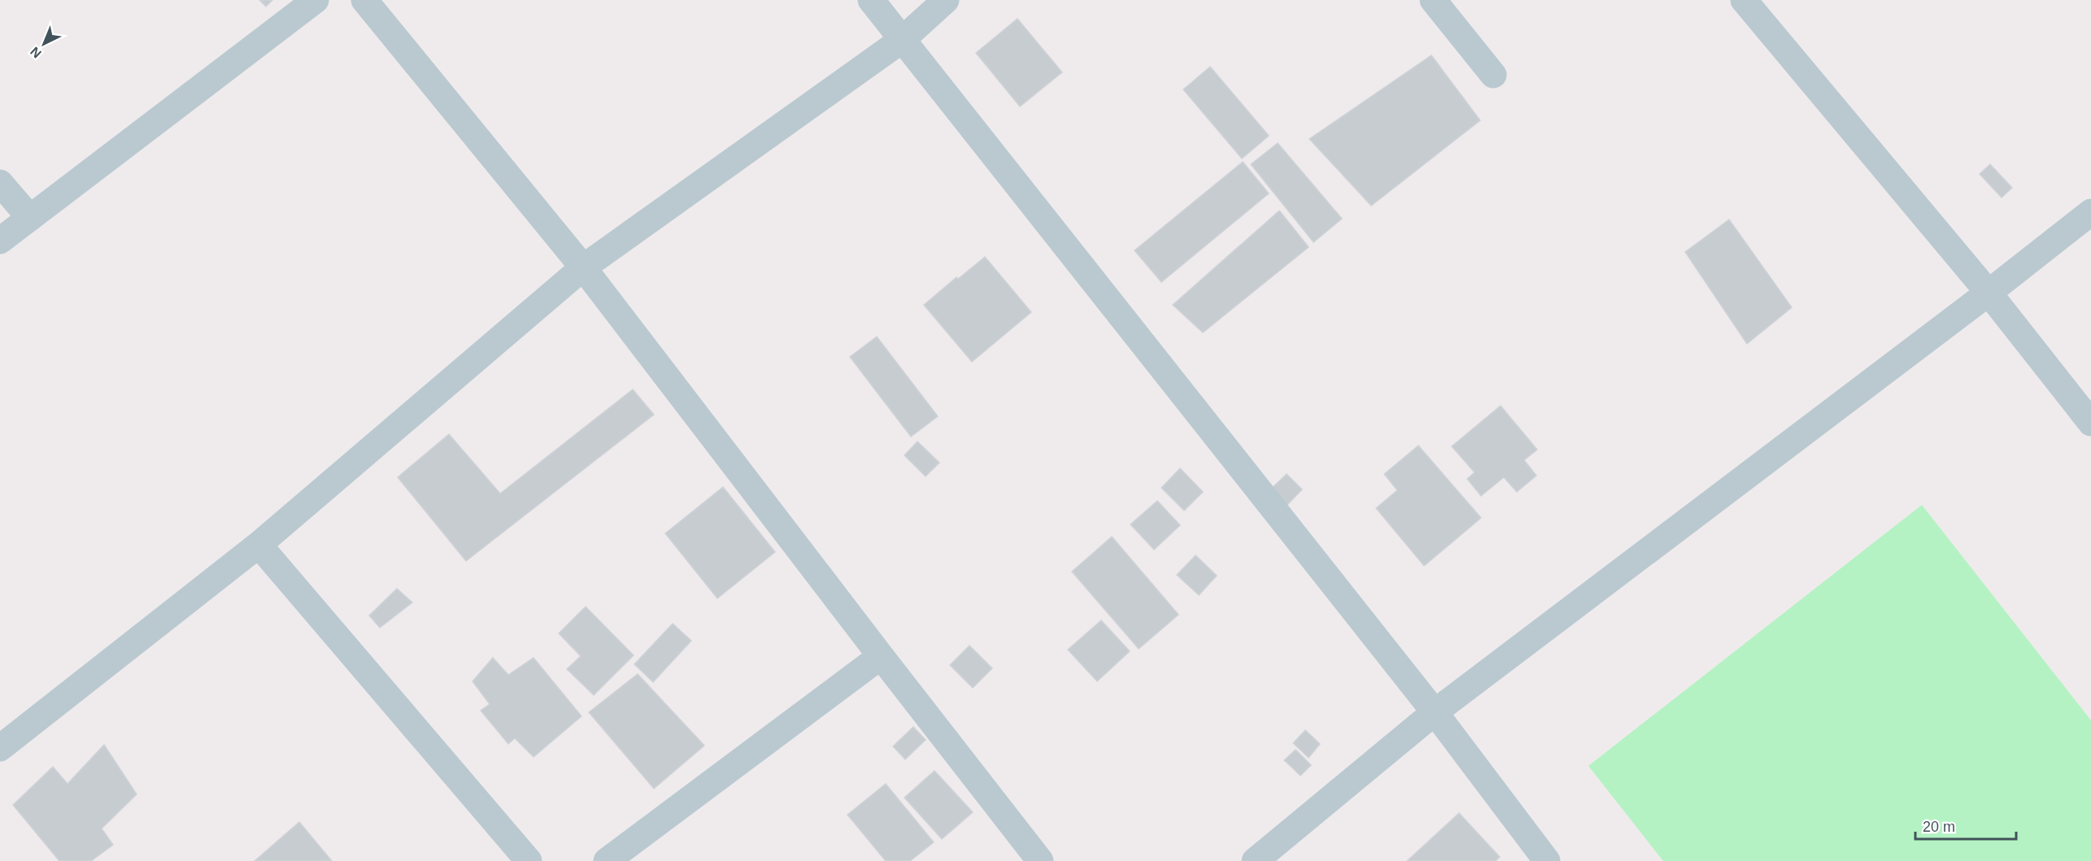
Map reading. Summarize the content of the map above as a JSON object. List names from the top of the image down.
{
  "scale_bar": "20 m",
  "north": "bottom left"
}
